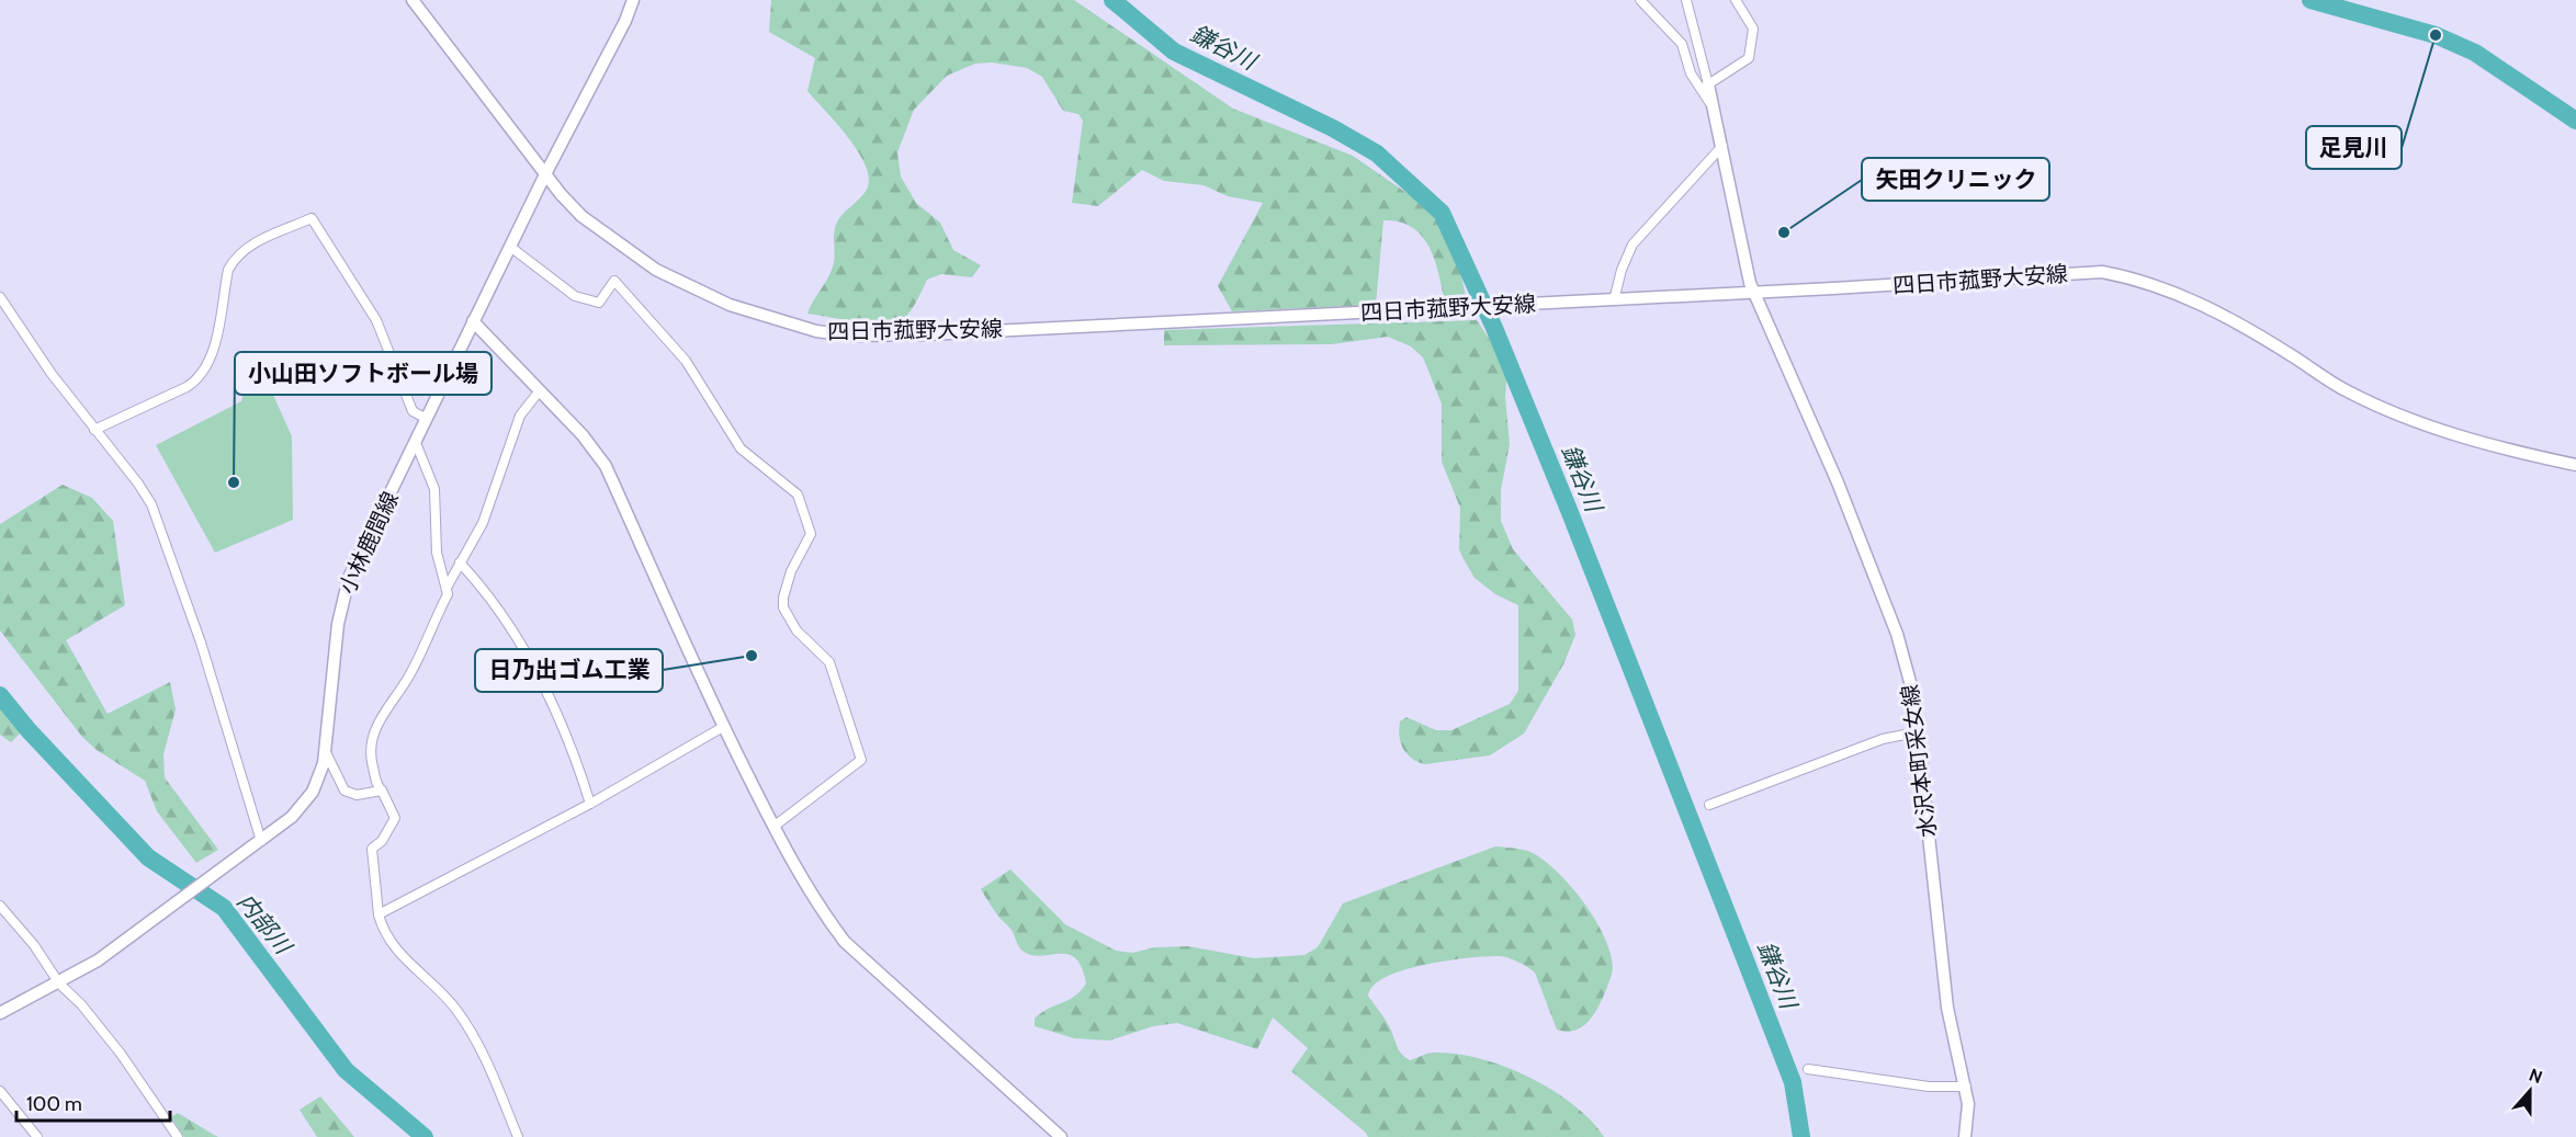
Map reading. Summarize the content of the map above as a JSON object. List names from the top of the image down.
{
  "streets": {
    "main road": ["四日市菰野大安線", "小林鹿間線", "水沢本町采女線"]
  },
  "crossings": [
    ["四日市菰野大安線", "小林鹿間線"],
    ["四日市菰野大安線", "水沢本町采女線"]
  ],
  "water": ["鎌谷川", "内部川"],
  "places": [
    "足見川",
    "矢田クリニック",
    "小山田ソフトボール場",
    "日乃出ゴム工業"
  ],
  "scale_bar": "100 m",
  "north": "top"
}
